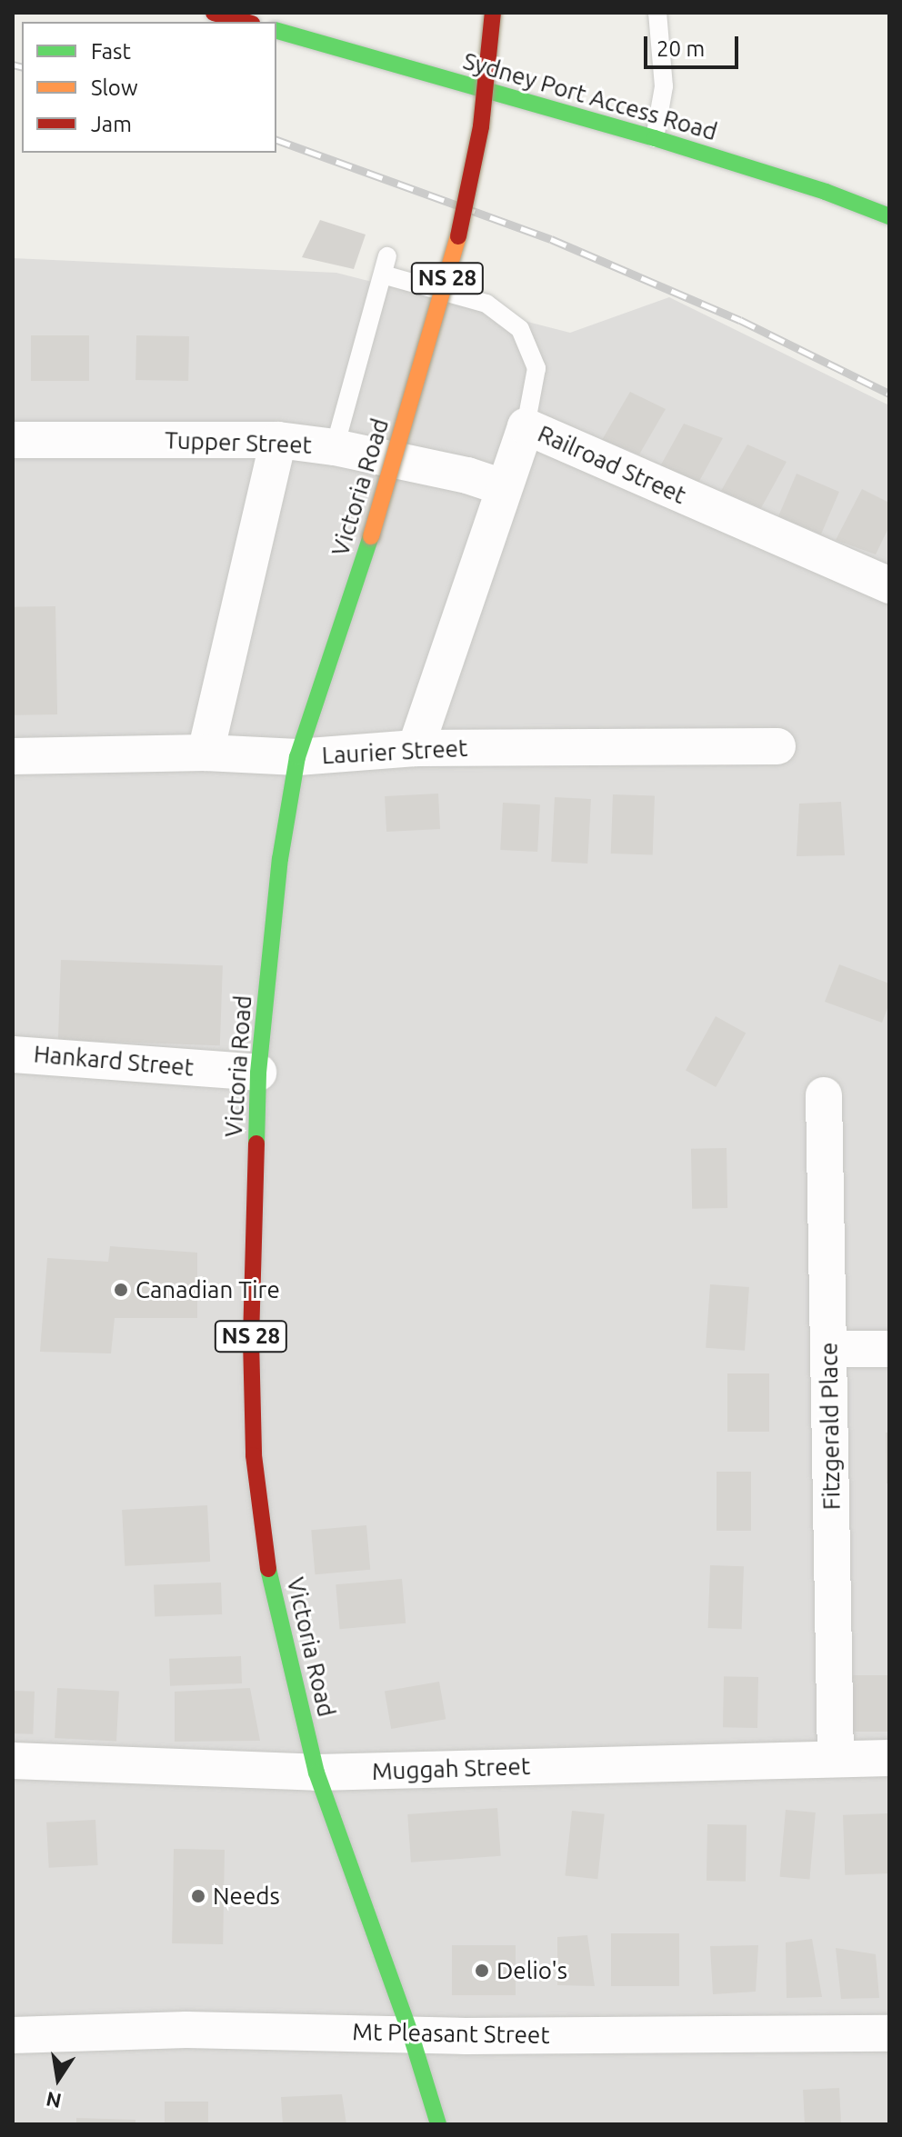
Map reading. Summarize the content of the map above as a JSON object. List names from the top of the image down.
{
  "streets": {
    "main road": ["Sydney Port Access Road", "NS 28", "Victoria Road"],
    "street": [
      "Tupper Street",
      "Railroad Street",
      "Laurier Street",
      "Hankard Street",
      "Fitzgerald Place",
      "Muggah Street",
      "Mt Pleasant Street"
    ]
  },
  "crossings": [
    ["Tupper Street", "Railroad Street"],
    ["Railroad Street", "Laurier Street"],
    ["Victoria Road", "Laurier Street"],
    ["Victoria Road", "Hankard Street"],
    ["Victoria Road", "Muggah Street"],
    ["Victoria Road", "Mt Pleasant Street"],
    ["Fitzgerald Place", "Muggah Street"]
  ],
  "places": ["Canadian Tire", "Needs", "Delio's"],
  "legend": ["Fast", "Slow", "Jam"],
  "scale_bar": "20 m",
  "north": "bottom"
}
